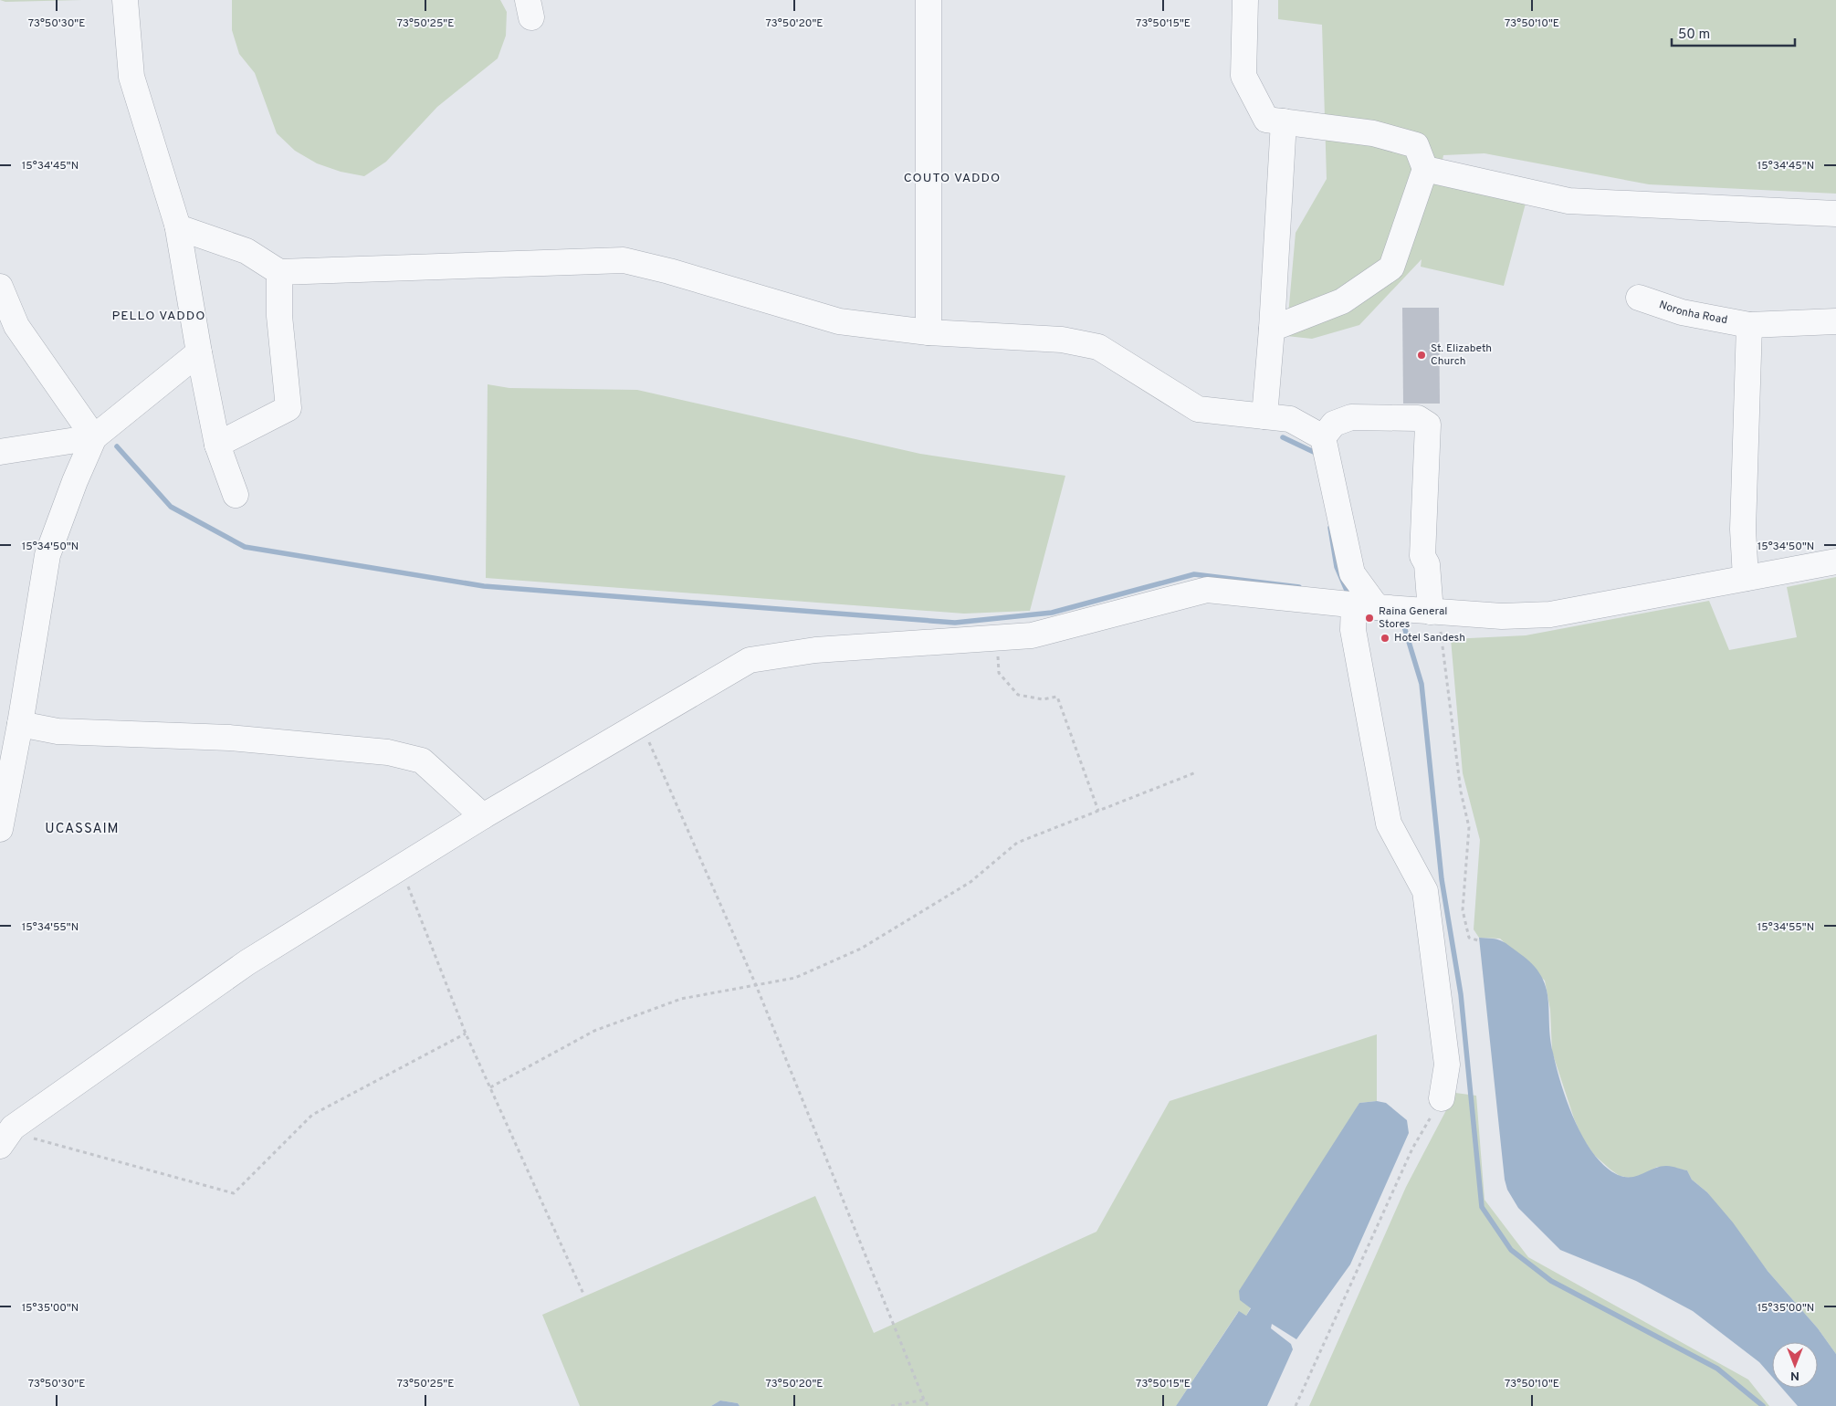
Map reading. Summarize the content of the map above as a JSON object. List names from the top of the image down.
{
  "streets": {
    "street": ["Noronha Road"]
  },
  "districts": ["COUTO VADDO", "PELLO VADDO", "UCASSAIM"],
  "places": ["St. Elizabeth Church", "Raina General Stores", "Hotel Sandesh"],
  "scale_bar": "50 m",
  "north": "bottom",
  "coordinates": [
    "73°50'30\"E",
    "73°50'25\"E",
    "73°50'20\"E",
    "73°50'15\"E",
    "73°50'10\"E",
    "15°34'45\"N",
    "15°34'50\"N",
    "15°34'55\"N",
    "15°35'00\"N"
  ]
}
